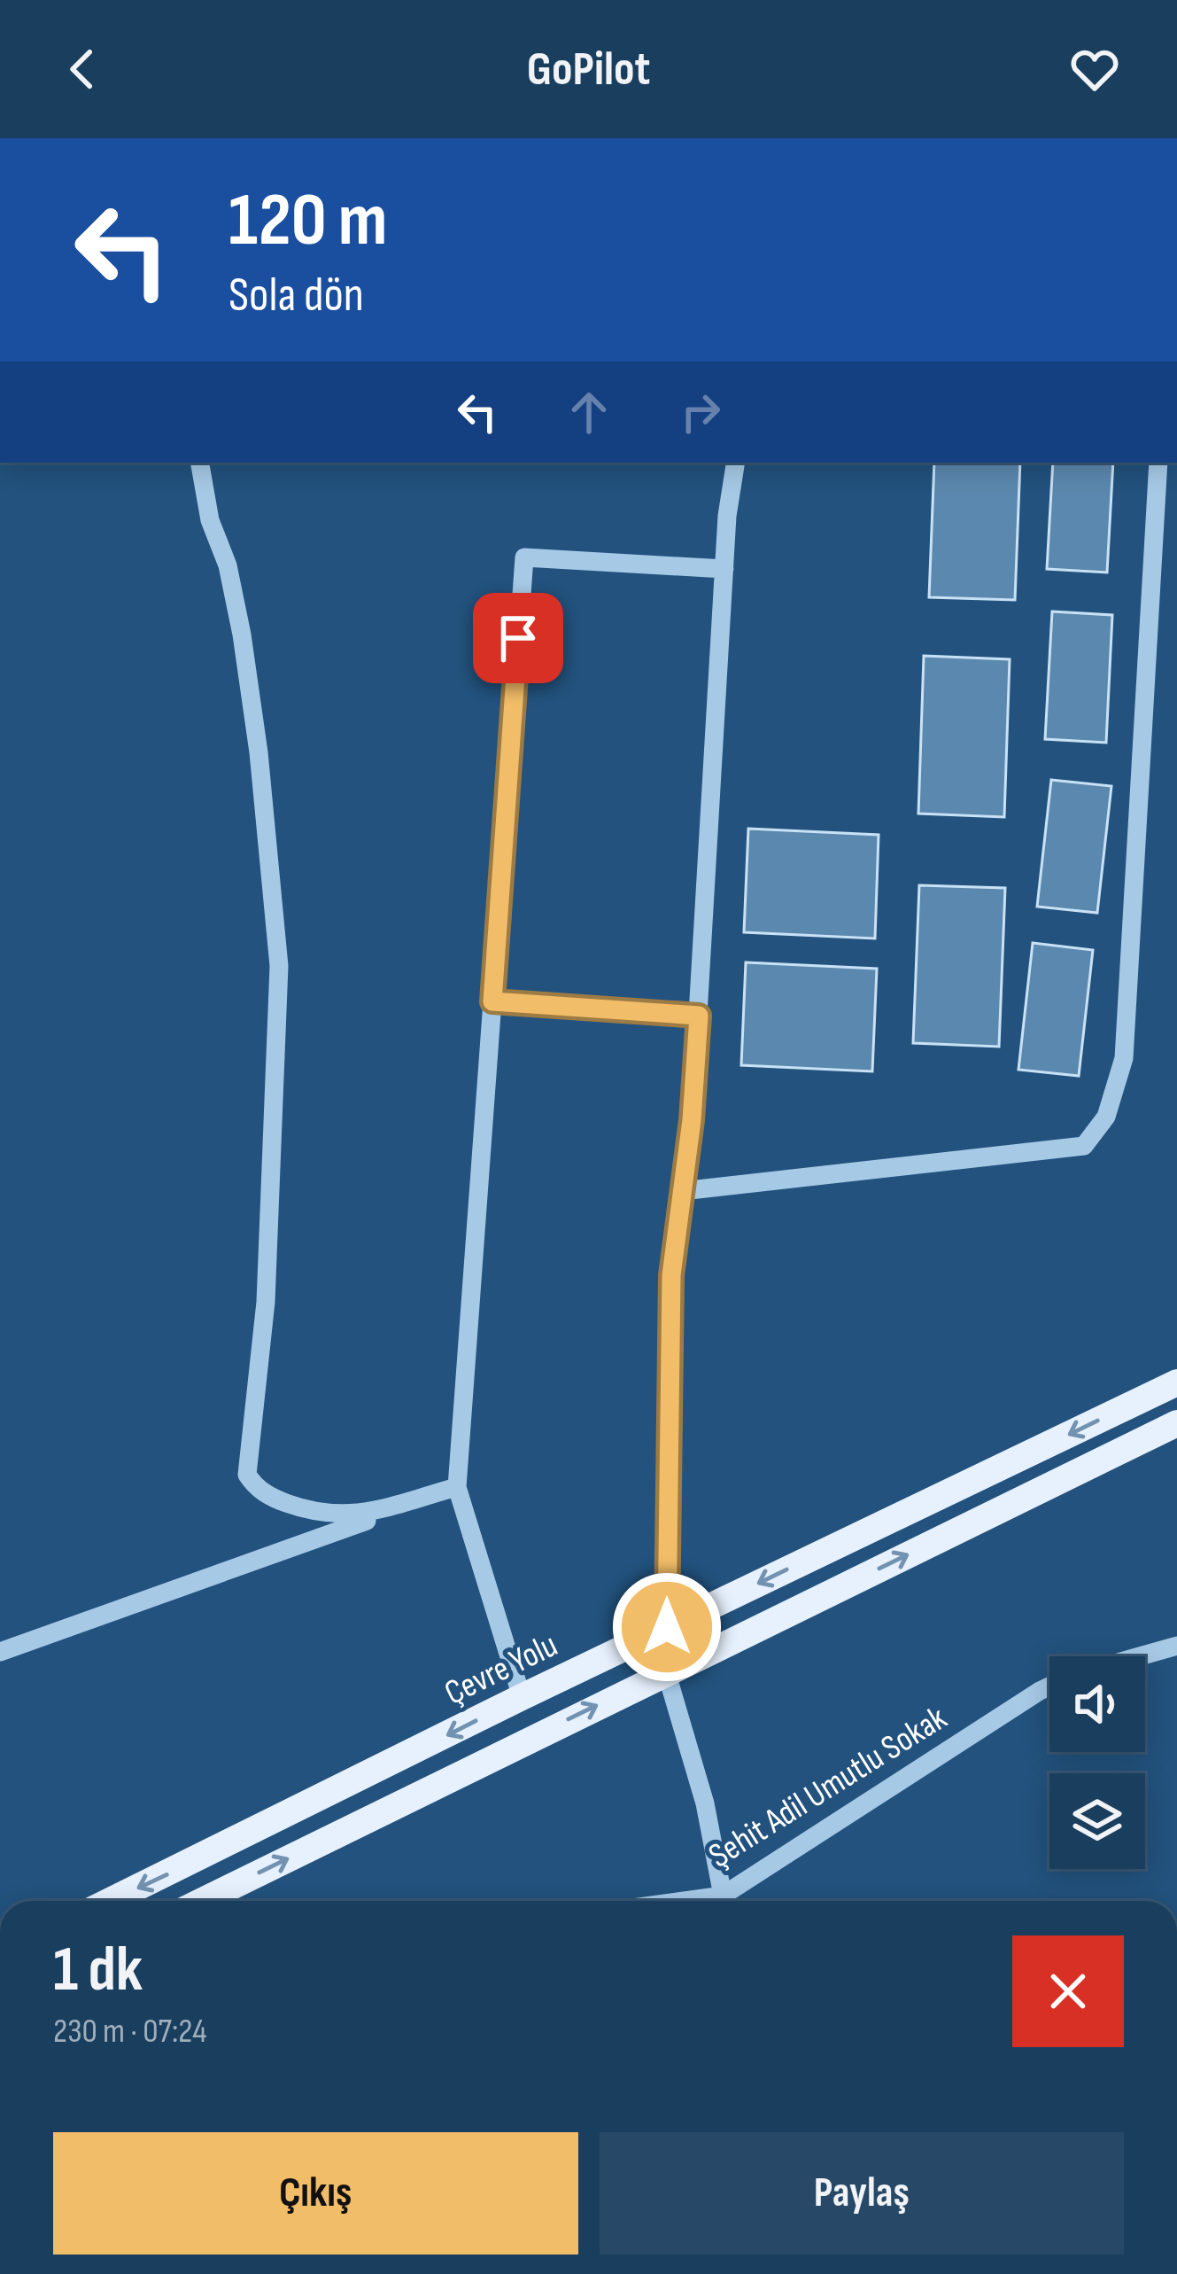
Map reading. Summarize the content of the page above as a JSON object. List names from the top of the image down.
{
  "streets": {
    "main road": ["Çevre Yolu"],
    "street": ["Şehit Adil Umutlu Sokak"]
  },
  "page": {
    "header": "GoPilot",
    "turn": ["120 m", "Sola dön"],
    "heading": ["1 dk", "230 m · 07:24"],
    "buttons": ["Çıkış", "Paylaş"]
  }
}
